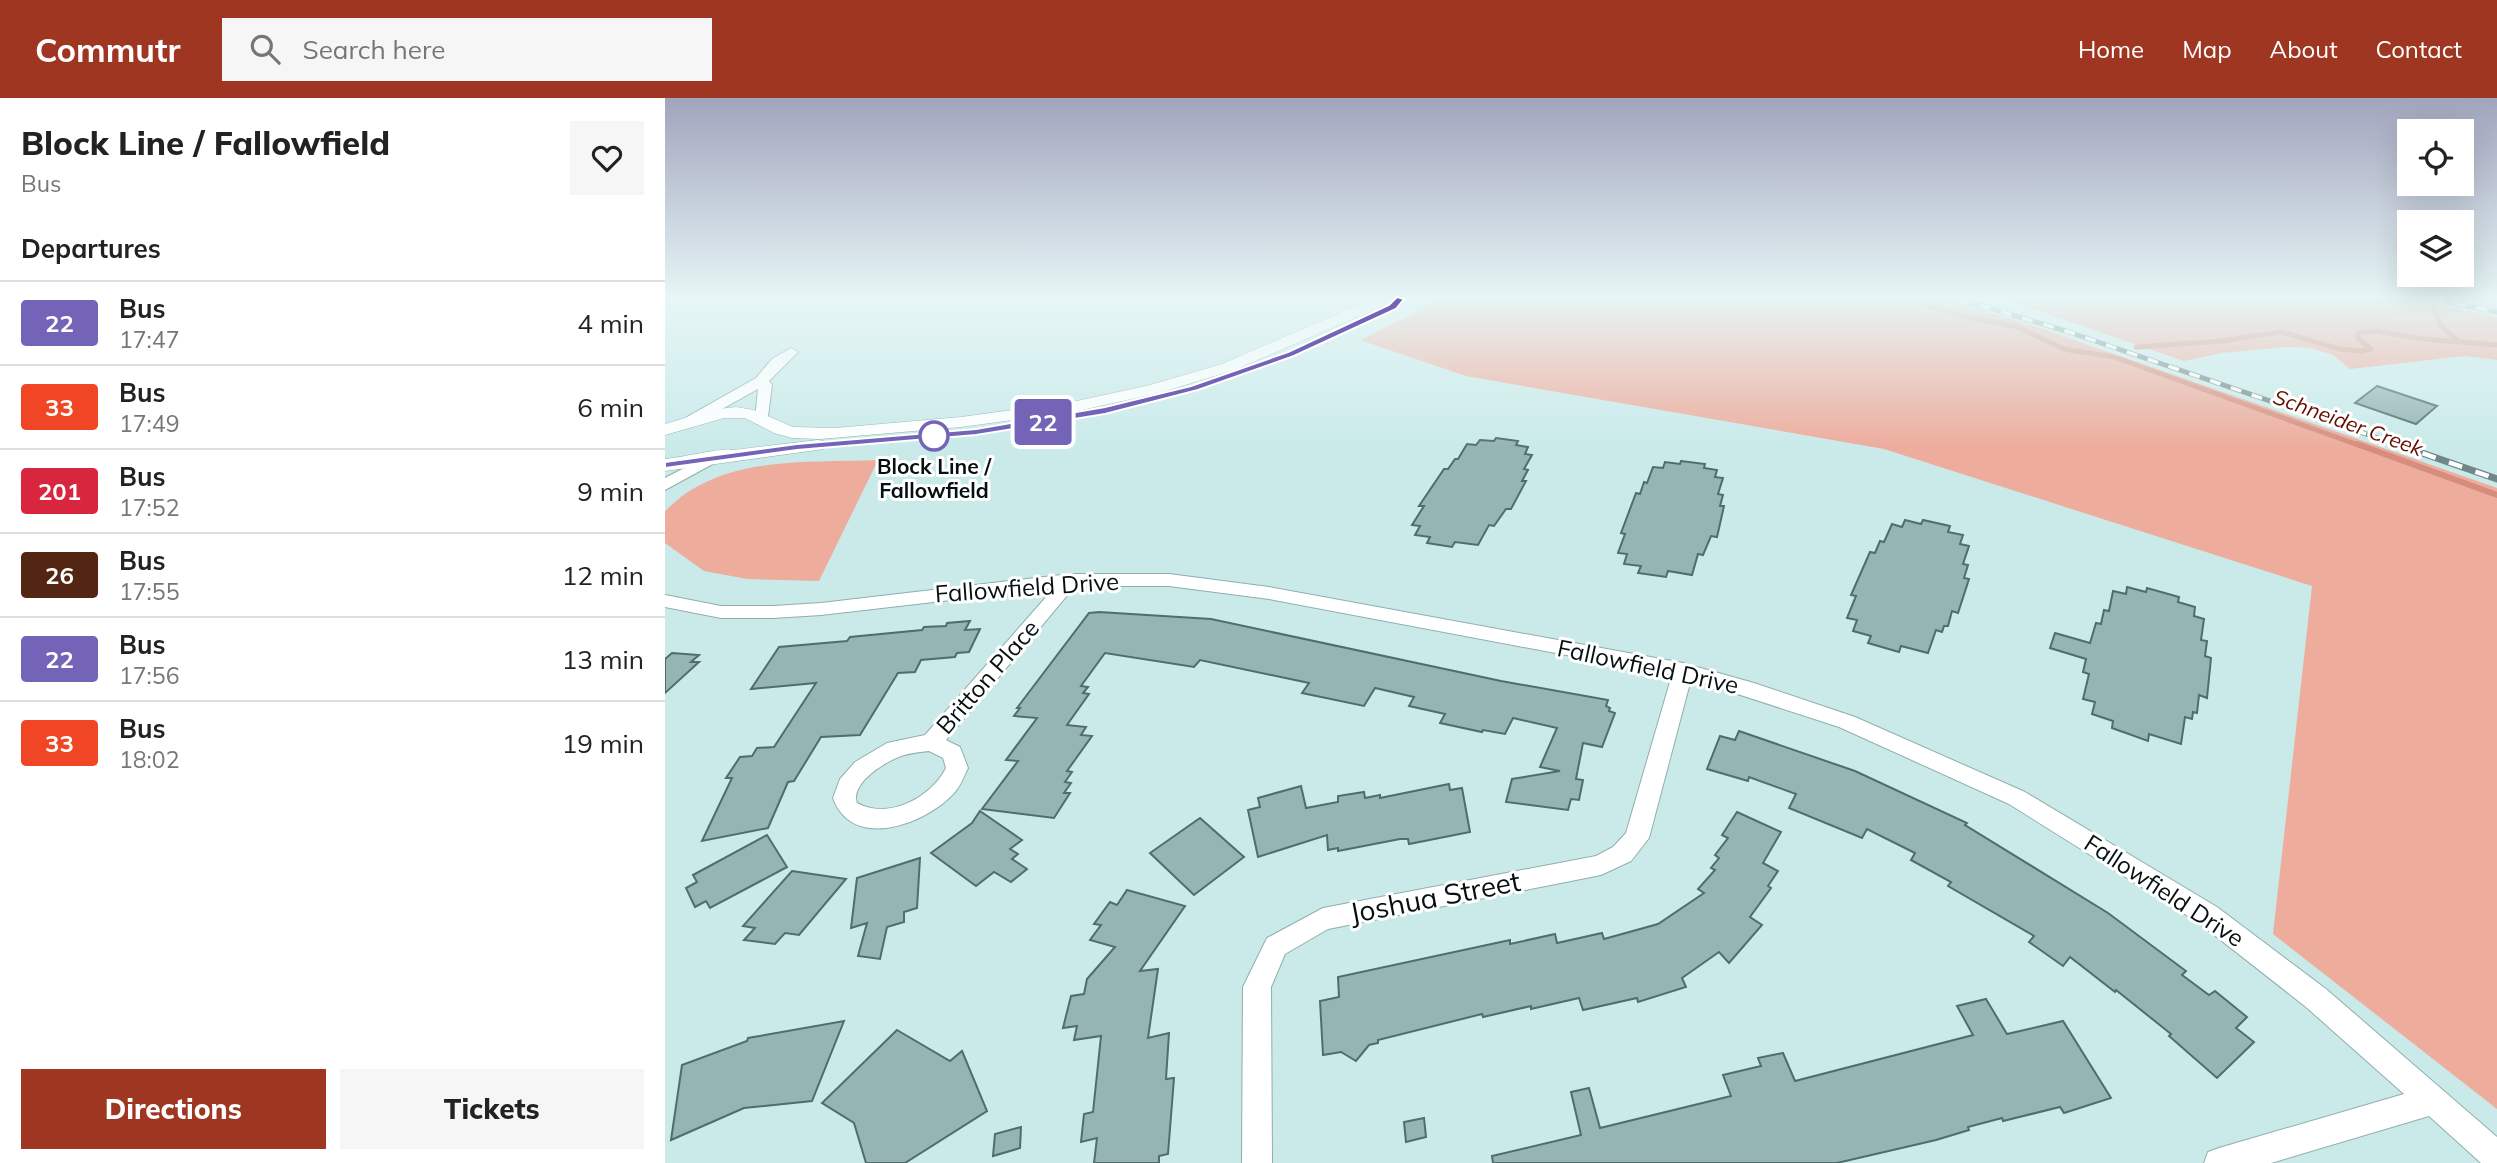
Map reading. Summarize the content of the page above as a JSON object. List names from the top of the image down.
{
  "streets": {
    "street": ["Fallowfield Drive", "Britton Place", "Joshua Street"]
  },
  "crossings": [
    ["Fallowfield Drive", "Britton Place"],
    ["Fallowfield Drive", "Joshua Street"]
  ],
  "water": ["Schneider Creek"],
  "places": ["Block Line / Fallowfield"],
  "lines": ["bus line 22"],
  "page": {
    "header": "Commutr",
    "search": "Search here",
    "nav": [
      "Home",
      "Map",
      "About",
      "Contact"
    ],
    "heading": [
      ["Block Line / Fallowfield", "Bus"],
      "Departures"
    ],
    "on_map": "22",
    "list": [
      {
        "mark": "22",
        "name": "Bus",
        "note": "17:47",
        "value": "4 min"
      },
      {
        "mark": "33",
        "name": "Bus",
        "note": "17:49",
        "value": "6 min"
      },
      {
        "mark": "201",
        "name": "Bus",
        "note": "17:52",
        "value": "9 min"
      },
      {
        "mark": "26",
        "name": "Bus",
        "note": "17:55",
        "value": "12 min"
      },
      {
        "mark": "22",
        "name": "Bus",
        "note": "17:56",
        "value": "13 min"
      },
      {
        "mark": "33",
        "name": "Bus",
        "note": "18:02",
        "value": "19 min"
      }
    ],
    "buttons": ["Directions", "Tickets"]
  }
}
